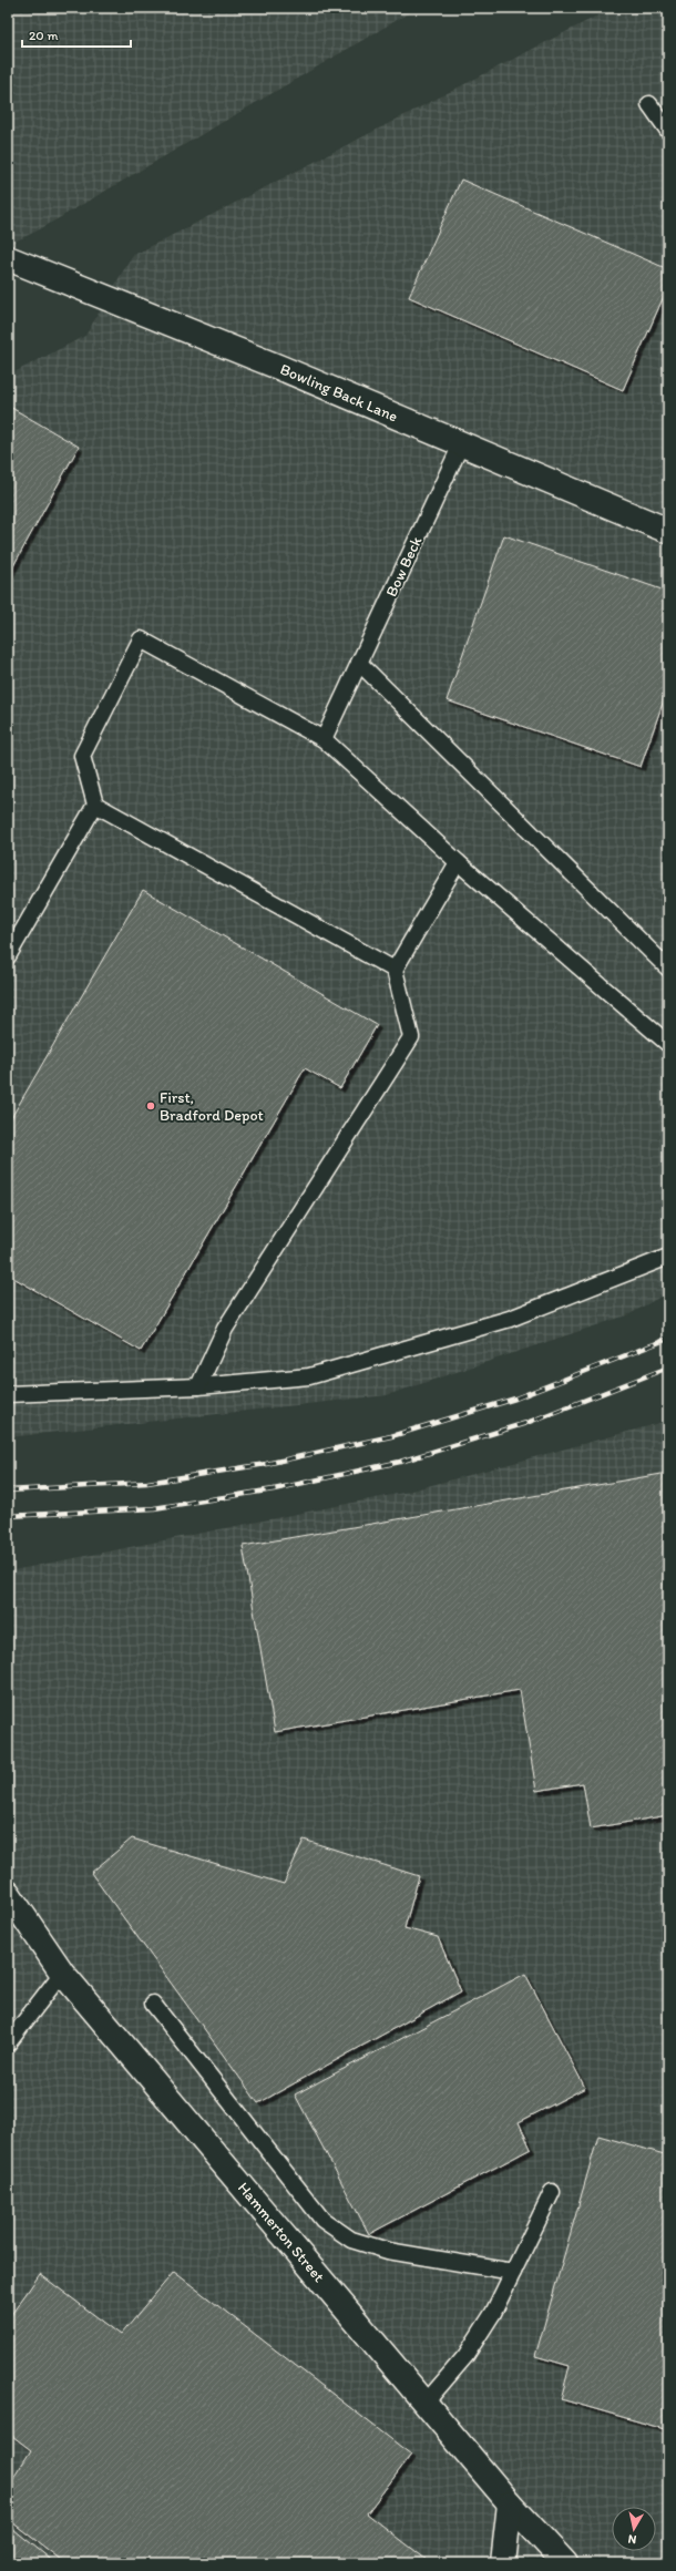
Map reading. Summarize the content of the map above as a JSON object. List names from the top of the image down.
{
  "streets": {
    "street": ["Bowling Back Lane", "Hammerton Street"],
    "lane": ["Bow Beck"]
  },
  "crossings": [
    ["Bowling Back Lane", "Bow Beck"]
  ],
  "places": ["First, Bradford Depot"],
  "scale_bar": "20 m",
  "north": "bottom"
}
